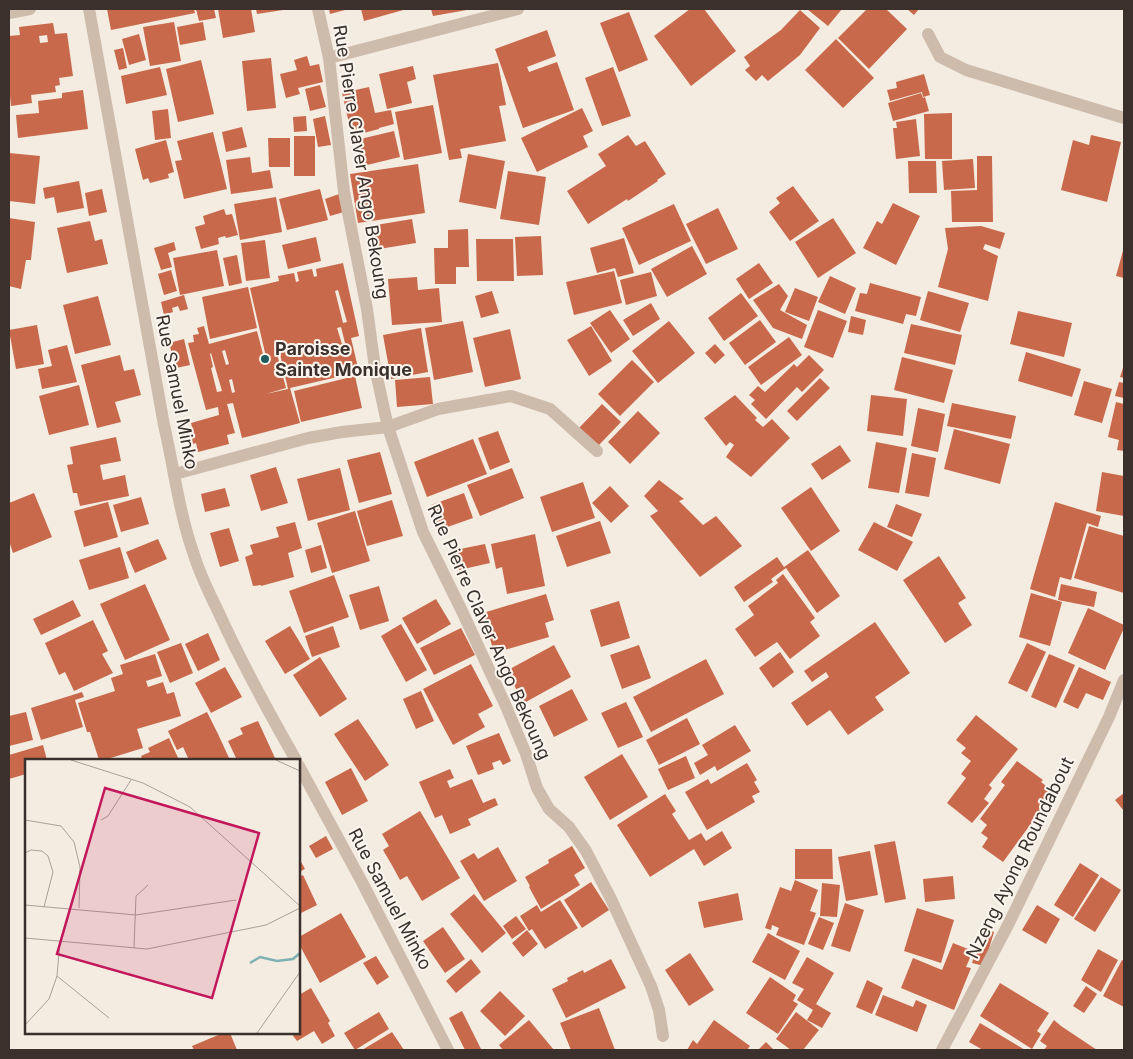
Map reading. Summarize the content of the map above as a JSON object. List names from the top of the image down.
{
  "streets": {
    "street": ["Rue Pierre Claver Ango Bekoung", "Rue Samuel Minko", "Nzeng Ayong Roundabout"]
  },
  "places": ["Paroisse Sainte Monique"]
}
